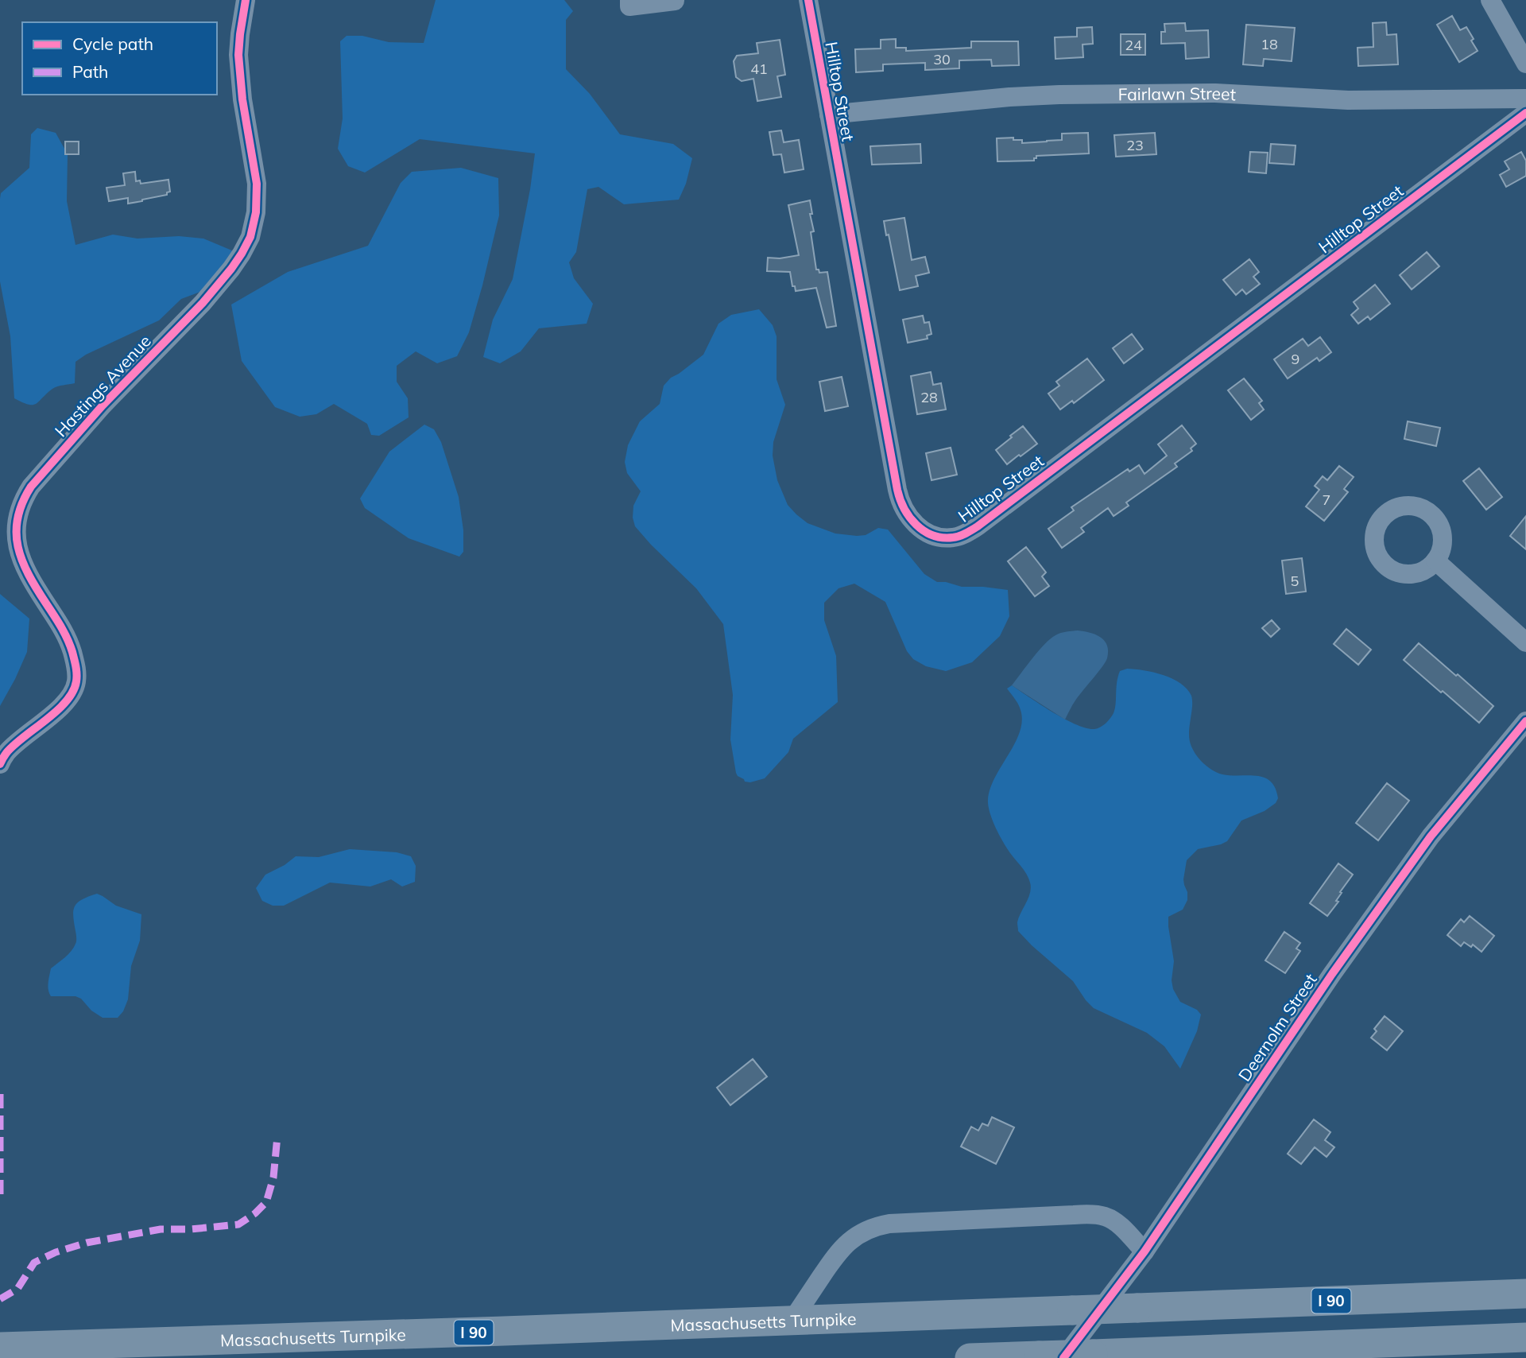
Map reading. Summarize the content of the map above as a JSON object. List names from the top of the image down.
{
  "streets": {
    "highway": ["I 90", "Massachusetts Turnpike"],
    "street": [
      "Hilltop Street",
      "Fairlawn Street",
      "Hastings Avenue",
      "Deernolm Street"
    ]
  },
  "crossings": [
    ["Hilltop Street", "Fairlawn Street"]
  ],
  "house_numbers": [
    "18",
    "24",
    "30",
    "41",
    "23",
    "9",
    "28",
    "7",
    "5"
  ],
  "legend": ["Cycle path", "Path"]
}
